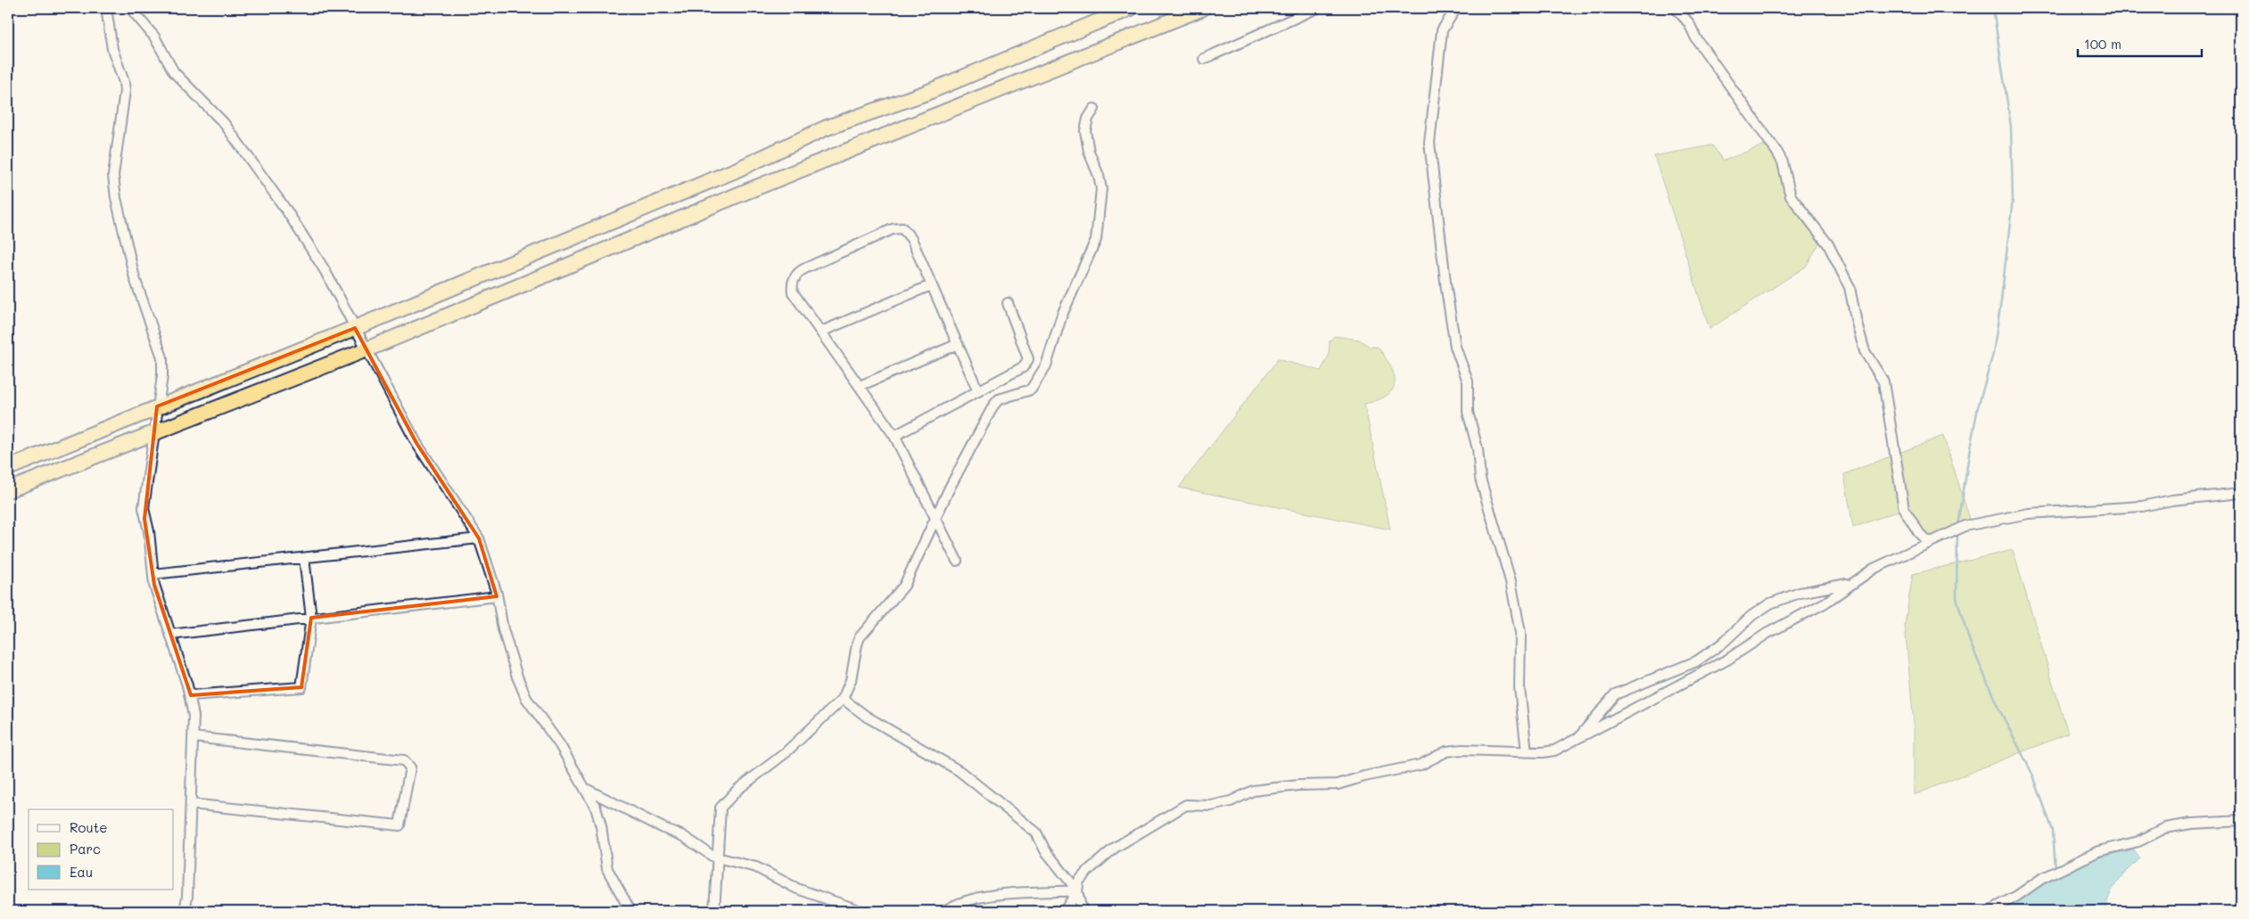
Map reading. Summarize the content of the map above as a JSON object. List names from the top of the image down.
{
  "legend": ["Route", "Parc", "Eau"],
  "scale_bar": "100 m"
}
